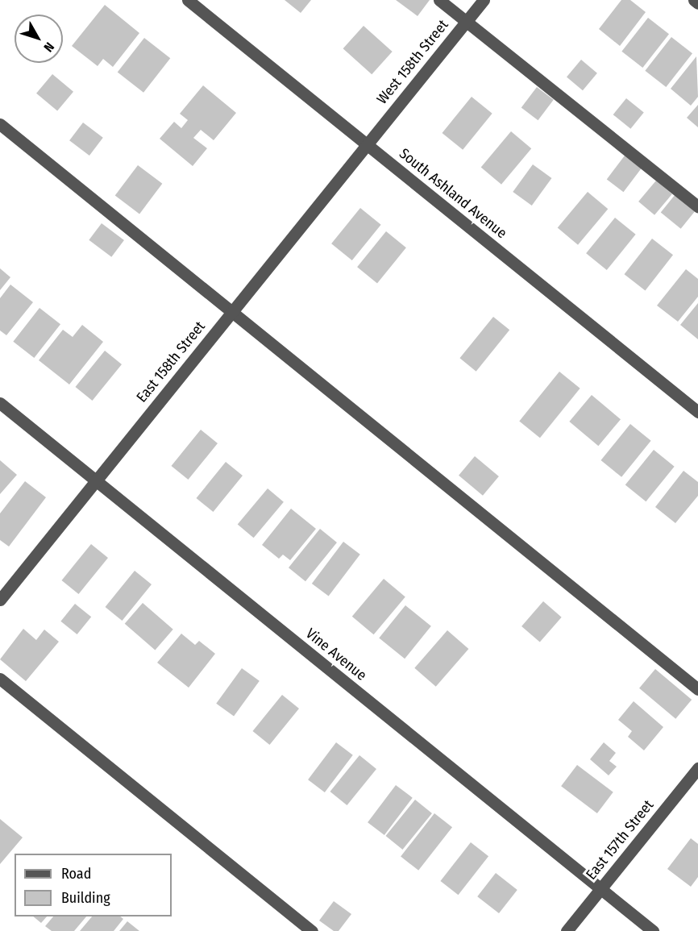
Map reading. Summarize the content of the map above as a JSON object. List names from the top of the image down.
{
  "streets": {
    "street": [
      "West 158th Street",
      "South Ashland Avenue",
      "East 158th Street",
      "Vine Avenue",
      "East 157th Street"
    ]
  },
  "crossings": [
    ["West 158th Street", "South Ashland Avenue"],
    ["West 158th Street", "East 158th Street"],
    ["South Ashland Avenue", "East 158th Street"],
    ["East 158th Street", "Vine Avenue"],
    ["Vine Avenue", "East 157th Street"]
  ],
  "legend": ["Road", "Building"],
  "north": "bottom right"
}
